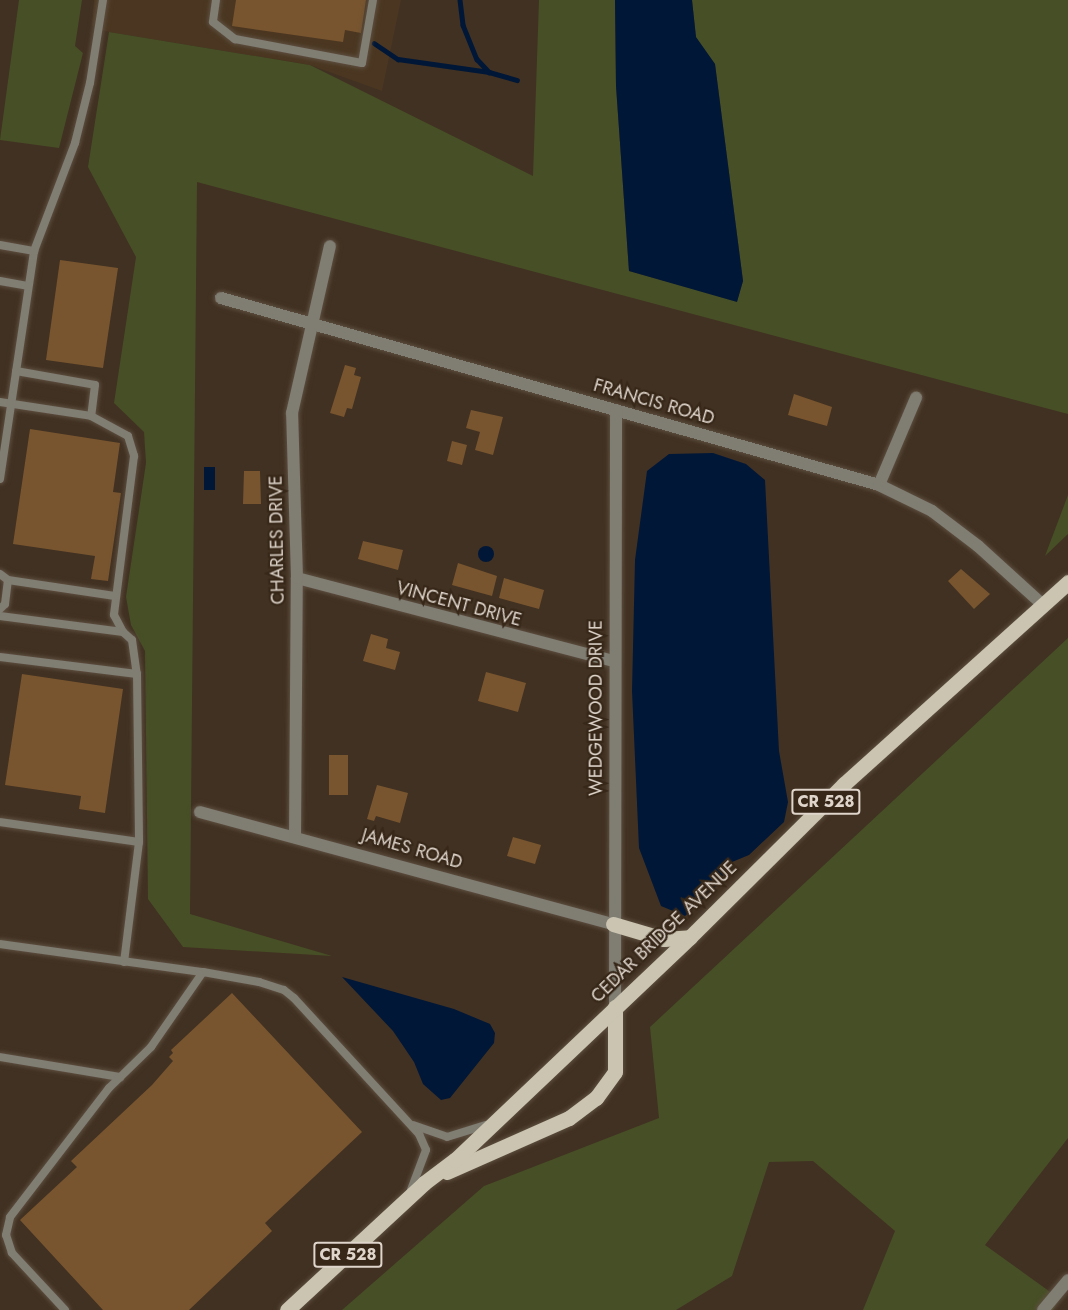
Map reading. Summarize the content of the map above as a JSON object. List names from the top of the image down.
{
  "streets": {
    "main road": ["CR 528", "CEDAR BRIDGE AVENUE"],
    "street": [
      "FRANCIS ROAD",
      "CHARLES DRIVE",
      "VINCENT DRIVE",
      "WEDGEWOOD DRIVE",
      "JAMES ROAD"
    ]
  },
  "crossings": [
    ["FRANCIS ROAD", "CHARLES DRIVE"],
    ["FRANCIS ROAD", "WEDGEWOOD DRIVE"],
    ["FRANCIS ROAD", "CEDAR BRIDGE AVENUE"],
    ["CHARLES DRIVE", "VINCENT DRIVE"],
    ["CHARLES DRIVE", "JAMES ROAD"],
    ["VINCENT DRIVE", "WEDGEWOOD DRIVE"],
    ["WEDGEWOOD DRIVE", "JAMES ROAD"],
    ["WEDGEWOOD DRIVE", "CEDAR BRIDGE AVENUE"]
  ]
}
